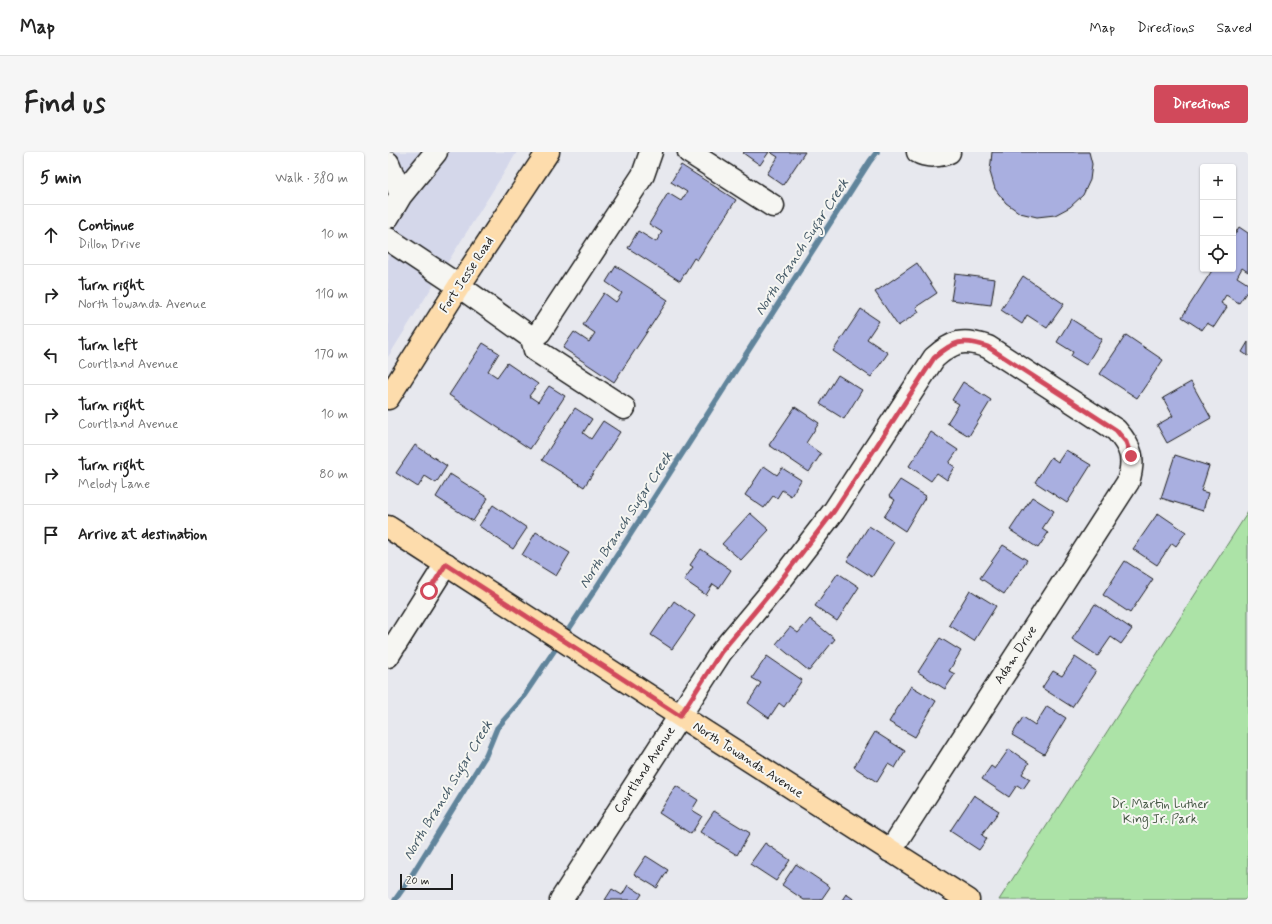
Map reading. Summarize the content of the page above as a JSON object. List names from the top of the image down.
{
  "streets": {
    "main road": ["Fort Jesse Road", "North Towanda Avenue"],
    "street": ["Adam Drive", "Courtland Avenue"]
  },
  "crossings": [
    ["Adam Drive", "North Towanda Avenue"],
    ["Adam Drive", "Courtland Avenue"],
    ["North Towanda Avenue", "Courtland Avenue"]
  ],
  "water": ["North Branch Sugar Creek"],
  "parks": ["Dr. Martin Luther King Jr. Park"],
  "scale_bar": "20 m",
  "page": {
    "header": "Map",
    "nav": ["Map", "Directions", "Saved"],
    "buttons": "Directions",
    "title": "Find us",
    "heading": ["5 min", "Walk · 380 m"],
    "map_buttons": ["+", "−"],
    "list": [
      ["Continue", "Dillon Drive", "10 m"],
      ["Turn right", "North Towanda Avenue", "110 m"],
      ["Turn left", "Courtland Avenue", "170 m"],
      ["Turn right", "Courtland Avenue", "10 m"],
      ["Turn right", "Melody Lane", "80 m"],
      "Arrive at destination"
    ],
    "scale": "20 m"
  }
}
